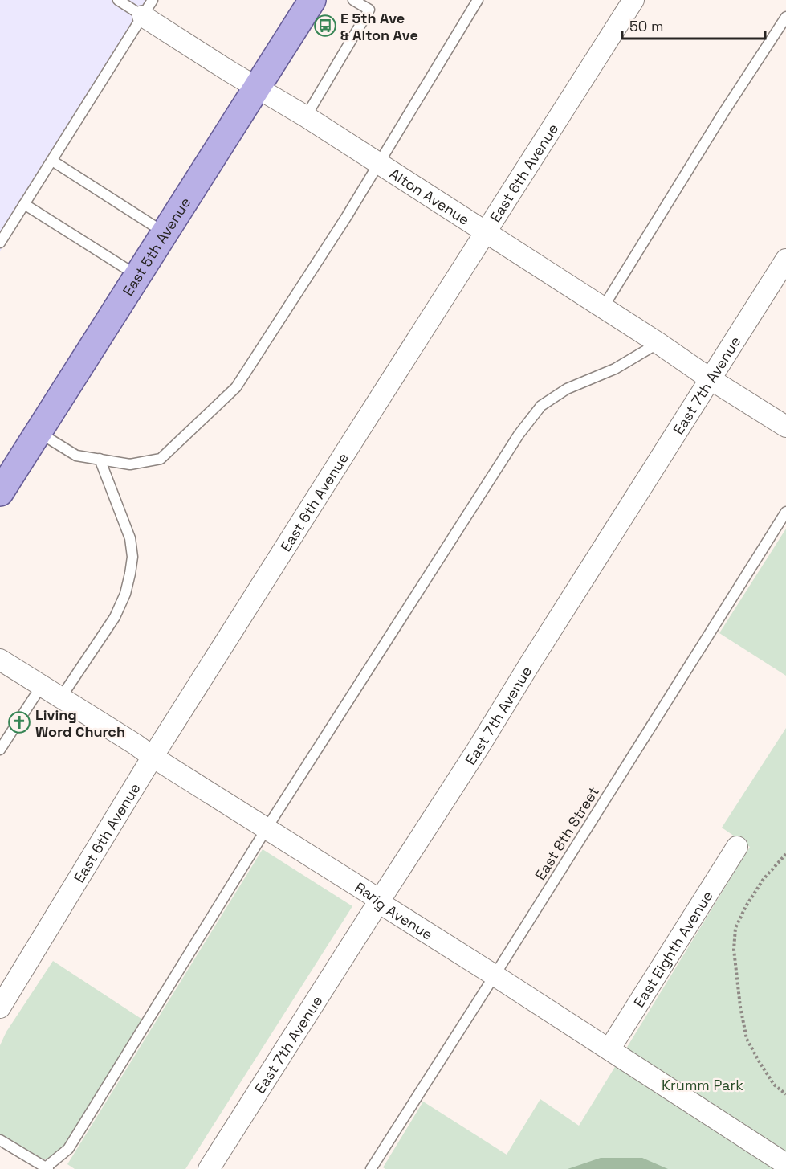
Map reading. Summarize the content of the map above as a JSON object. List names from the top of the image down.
{
  "streets": {
    "main road": ["East 5th Avenue"],
    "street": [
      "East 6th Avenue",
      "Alton Avenue",
      "East 7th Avenue",
      "Rarig Avenue",
      "East Eighth Avenue"
    ],
    "lane": ["East 8th Street"]
  },
  "crossings": [
    ["East 6th Avenue", "Alton Avenue"],
    ["East 6th Avenue", "Rarig Avenue"],
    ["Alton Avenue", "East 5th Avenue"],
    ["Alton Avenue", "East 7th Avenue"],
    ["East 7th Avenue", "Rarig Avenue"],
    ["East 8th Street", "Rarig Avenue"],
    ["Rarig Avenue", "East Eighth Avenue"]
  ],
  "parks": ["Krumm Park"],
  "places": {
    "bus stop": ["E 5th Ave & Alton Ave"],
    "church": ["Living Word Church"]
  },
  "scale_bar": "50 m"
}
